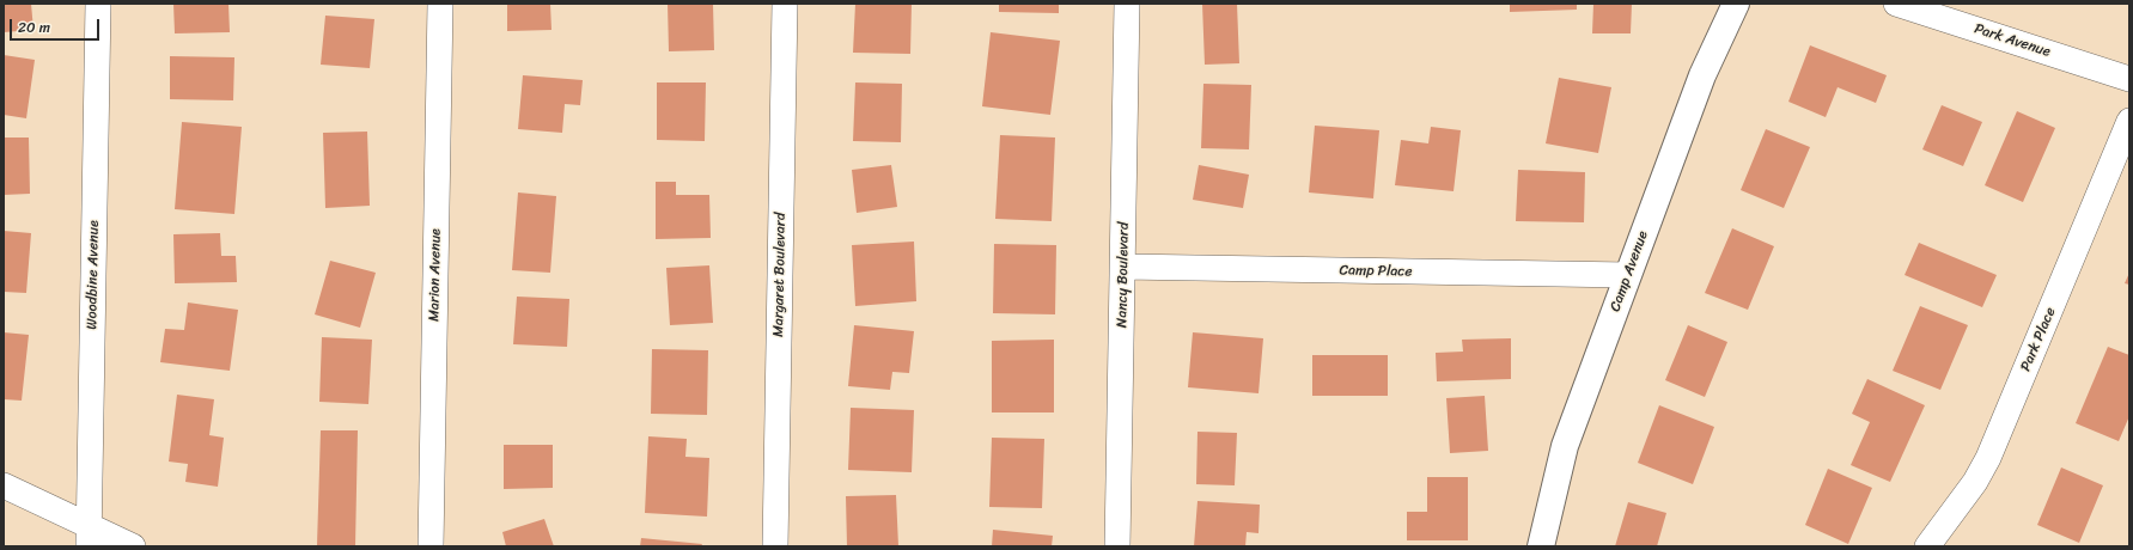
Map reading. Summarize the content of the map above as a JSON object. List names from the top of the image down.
{
  "streets": {
    "street": [
      "Park Avenue",
      "Camp Place",
      "Camp Avenue",
      "Woodbine Avenue",
      "Marion Avenue",
      "Margaret Boulevard",
      "Nancy Boulevard",
      "Park Place"
    ]
  },
  "crossings": [
    ["Camp Place", "Camp Avenue"],
    ["Camp Place", "Nancy Boulevard"]
  ],
  "scale_bar": "20 m"
}
